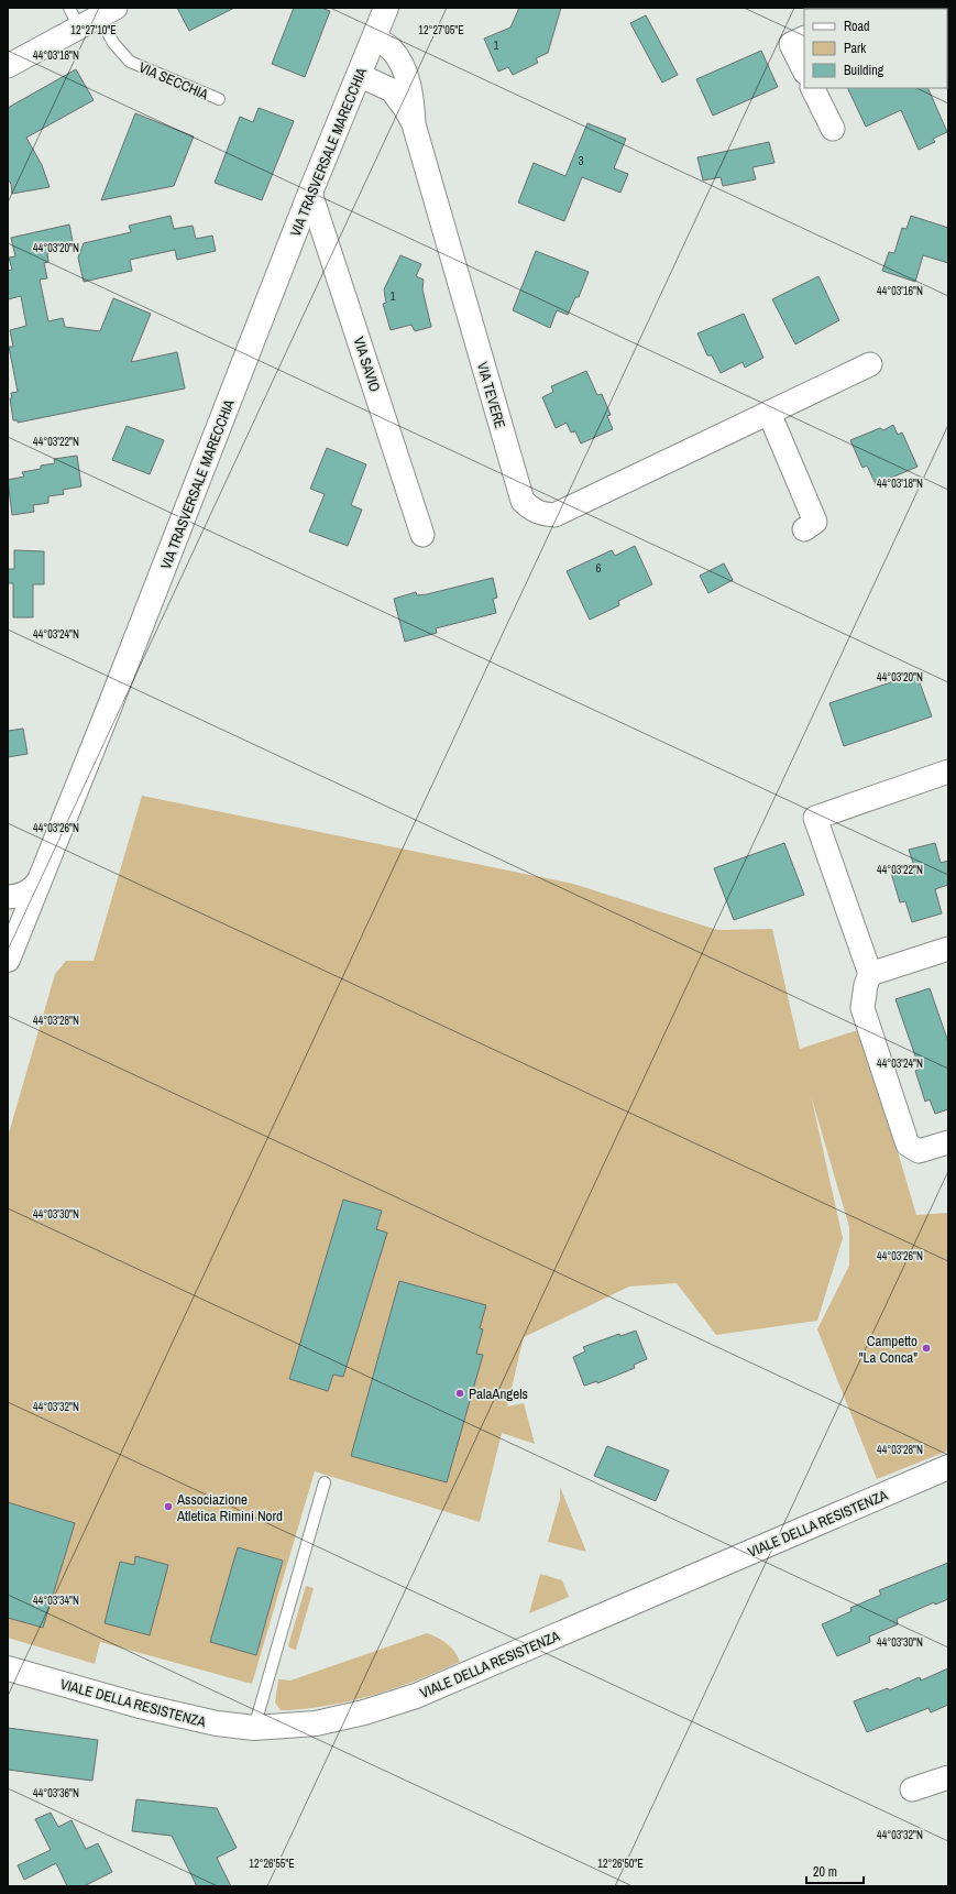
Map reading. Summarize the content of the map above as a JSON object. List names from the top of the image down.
{
  "streets": {
    "street": [
      "VIA TRASVERSALE MARECCHIA",
      "VIA SAVIO",
      "VIA TEVERE",
      "VIALE DELLA RESISTENZA"
    ],
    "lane": ["VIA SECCHIA"]
  },
  "crossings": [
    ["VIA TRASVERSALE MARECCHIA", "VIA SAVIO"],
    ["VIA TRASVERSALE MARECCHIA", "VIA TEVERE"]
  ],
  "places": ["Campetto \"La Conca\"", "PalaAngels", "Associazione Atletica Rimini Nord"],
  "house_numbers": [
    "1",
    "3",
    "1",
    "6"
  ],
  "legend": ["Road", "Park", "Building"],
  "scale_bar": "20 m",
  "coordinates": [
    "12°27'10\"E",
    "12°27'05\"E",
    "44°03'18\"N",
    "44°03'20\"N",
    "44°03'16\"N",
    "44°03'22\"N",
    "44°03'24\"N",
    "44°03'26\"N",
    "44°03'28\"N",
    "44°03'30\"N",
    "44°03'32\"N",
    "44°03'34\"N",
    "44°03'36\"N",
    "12°26'55\"E",
    "12°26'50\"E"
  ]
}
